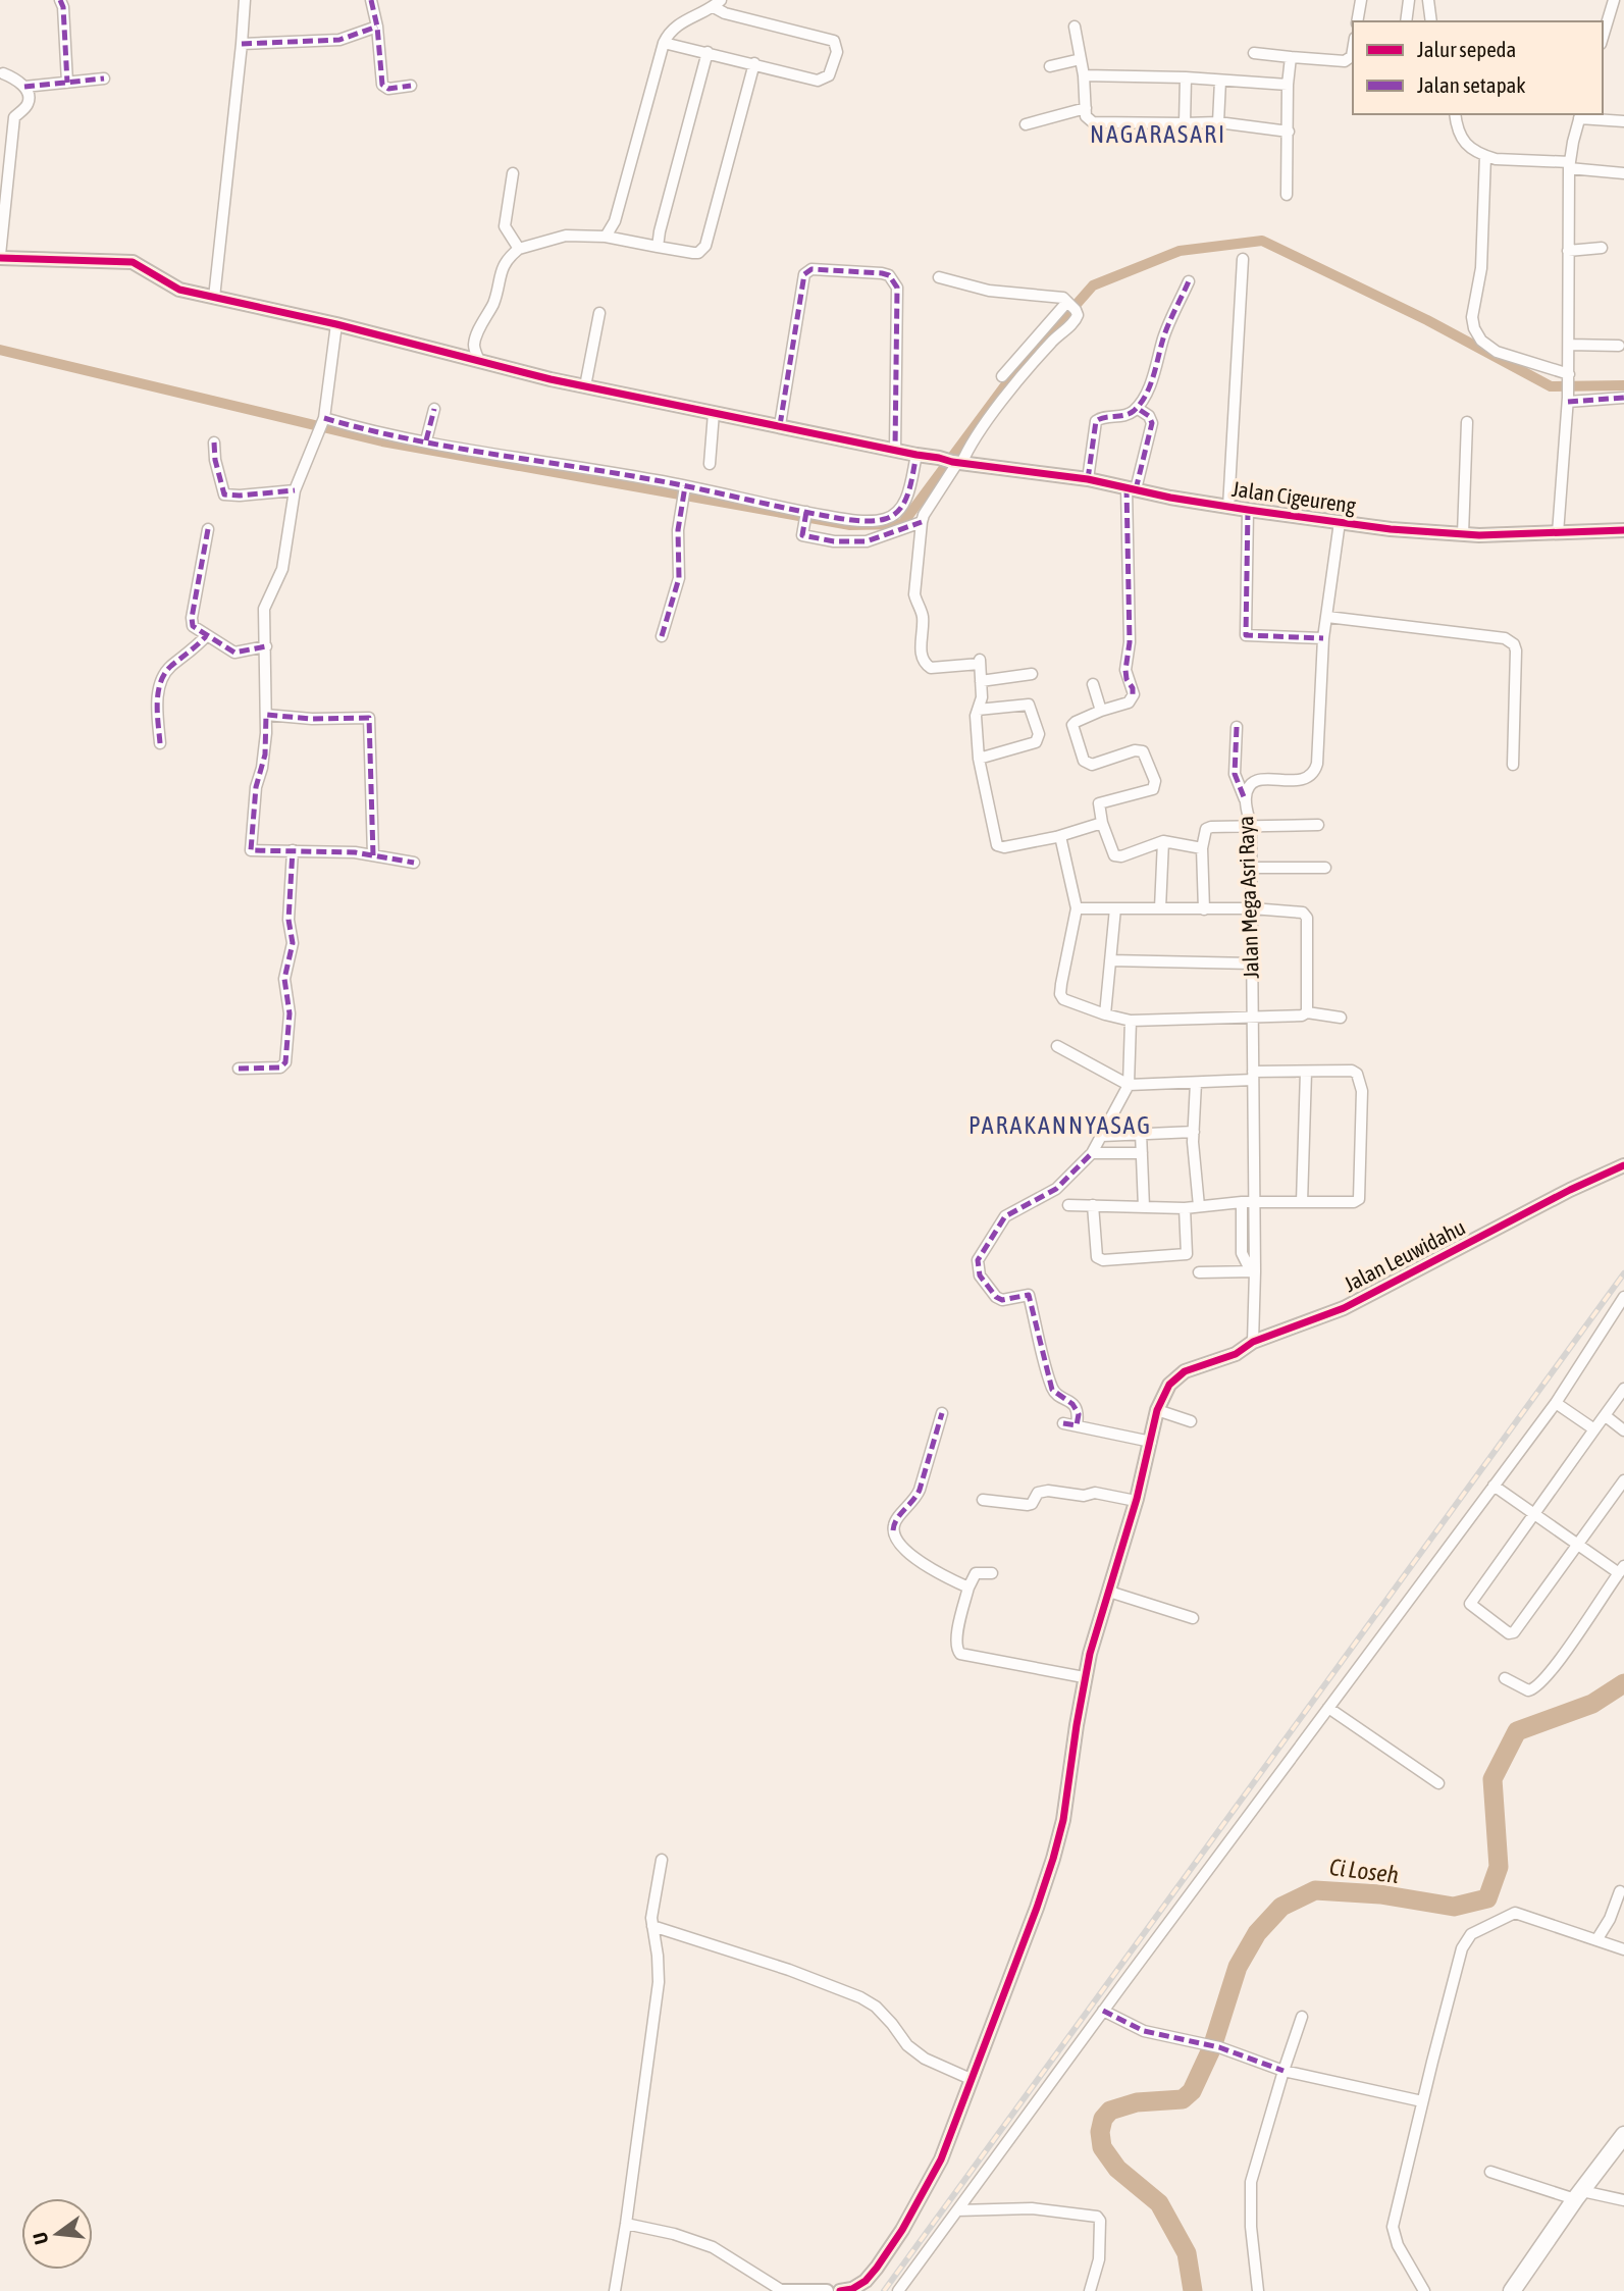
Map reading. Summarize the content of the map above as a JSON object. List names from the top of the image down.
{
  "streets": {
    "street": ["Jalan Cigeureng", "Jalan Mega Asri Raya", "Jalan Leuwidahu"]
  },
  "crossings": [
    ["Jalan Cigeureng", "Jalan Mega Asri Raya"],
    ["Jalan Mega Asri Raya", "Jalan Leuwidahu"]
  ],
  "districts": ["NAGARASARI", "PARAKANNYASAG"],
  "water": ["Ci Loseh"],
  "legend": ["Jalur sepeda", "Jalan setapak"],
  "north": "left"
}
